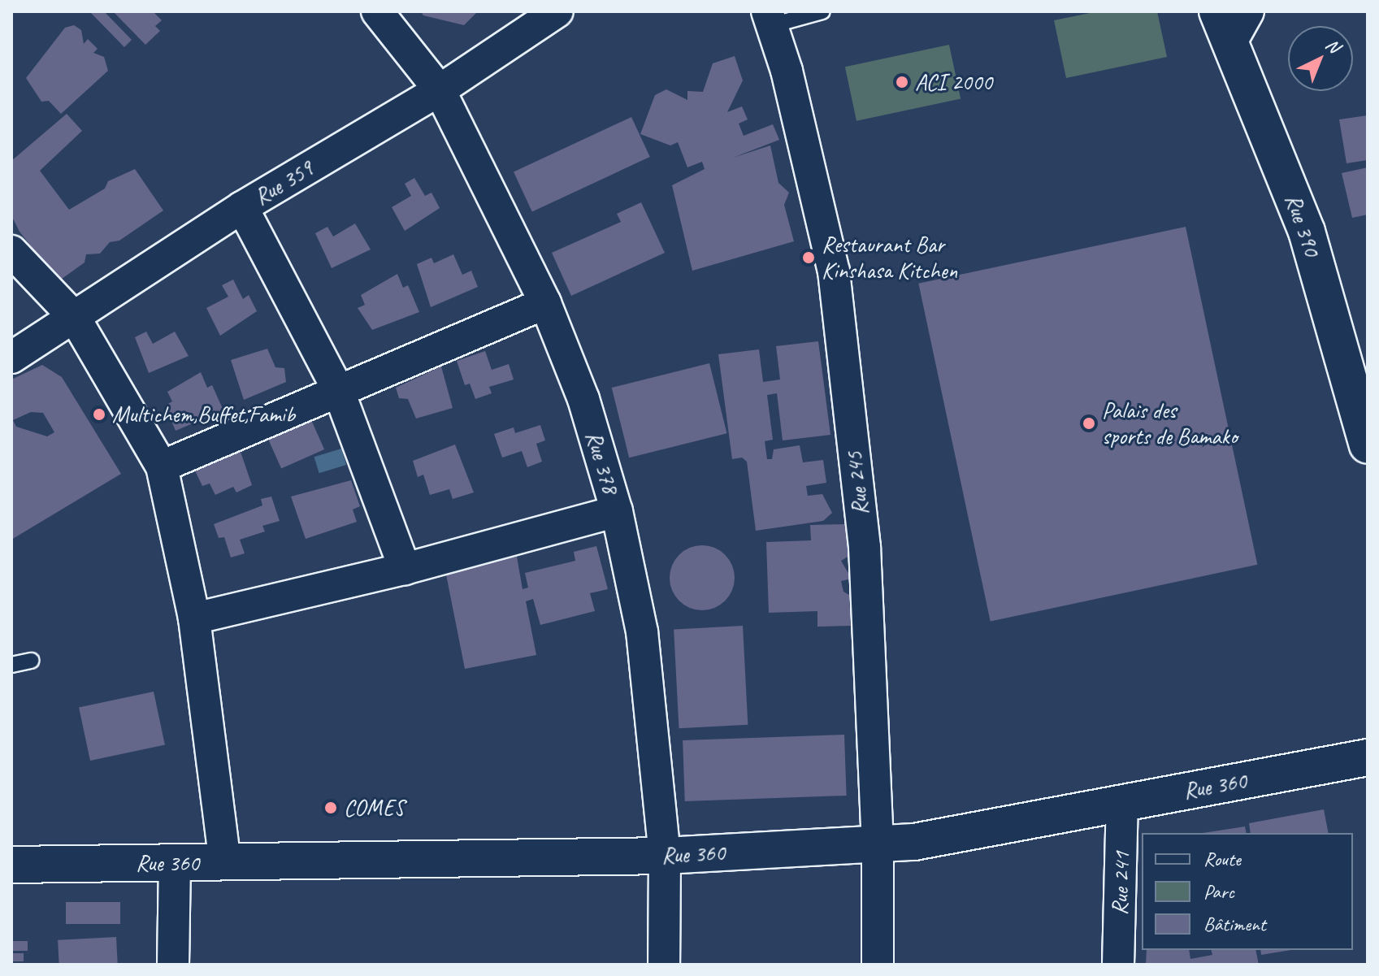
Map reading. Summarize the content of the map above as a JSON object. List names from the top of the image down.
{
  "streets": {
    "main road": ["Rue 390", "Rue 360"],
    "street": [
      "Rue 359",
      "Rue 378",
      "Rue 245",
      "Rue 241"
    ]
  },
  "crossings": [
    ["Rue 359", "Rue 378"],
    ["Rue 378", "Rue 360"],
    ["Rue 245", "Rue 360"],
    ["Rue 360", "Rue 241"]
  ],
  "places": [
    "ACI 2000",
    "Restaurant Bar Kinshasa Kitchen",
    "Multichem,Buffet,Famib",
    "Palais des sports de Bamako",
    "COMES"
  ],
  "legend": ["Route", "Parc", "Bâtiment"],
  "north": "top right"
}
